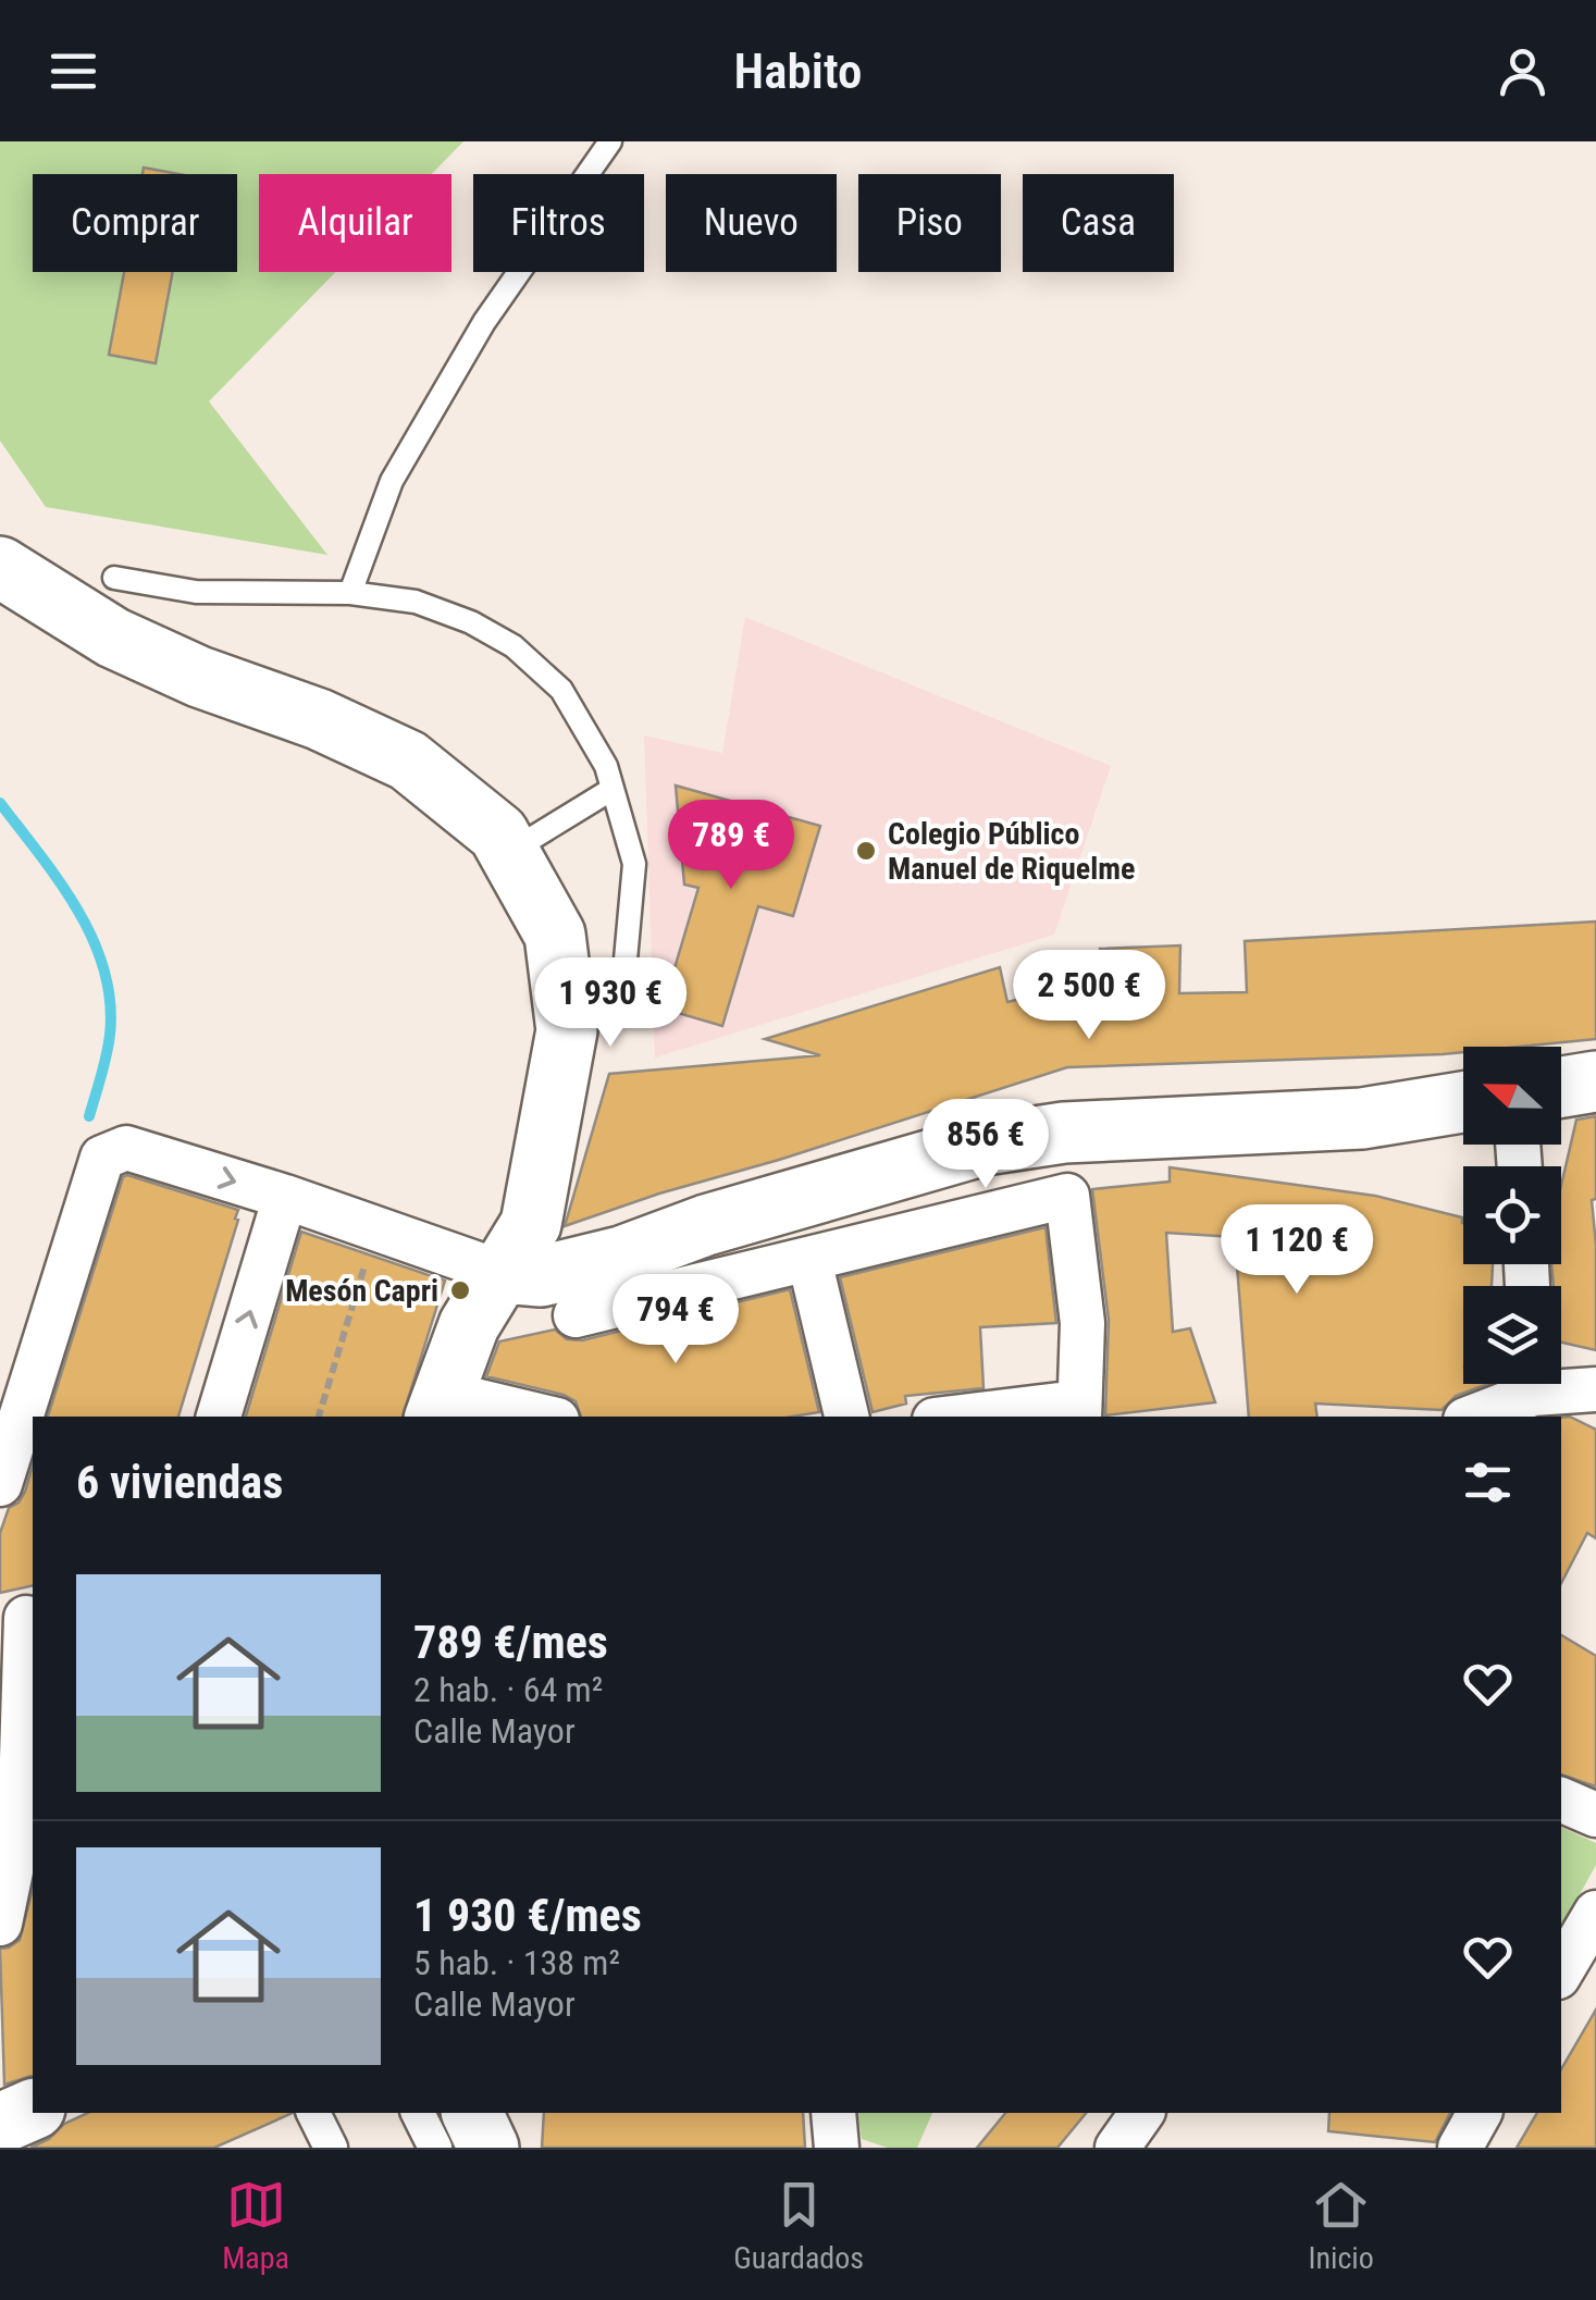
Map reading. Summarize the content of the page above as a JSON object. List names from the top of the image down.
{
  "places": ["Colegio Público Manuel de Riquelme", "Mesón Capri"],
  "north": "left",
  "page": {
    "header": "Habito",
    "chip": [
      "Comprar",
      "Alquilar",
      "Filtros",
      "Nuevo",
      "Piso",
      "Casa"
    ],
    "price": [
      "789 €",
      "2 500 €",
      "1 930 €",
      "856 €",
      "1 120 €",
      "794 €"
    ],
    "heading": "6 viviendas",
    "list": [
      {
        "name": "789 €/mes",
        "note": "2 hab. · 64 m² · Calle Mayor"
      },
      {
        "name": "1 930 €/mes",
        "note": "5 hab. · 138 m² · Calle Mayor"
      }
    ],
    "tabs": ["Mapa", "Guardados", "Inicio"]
  }
}
